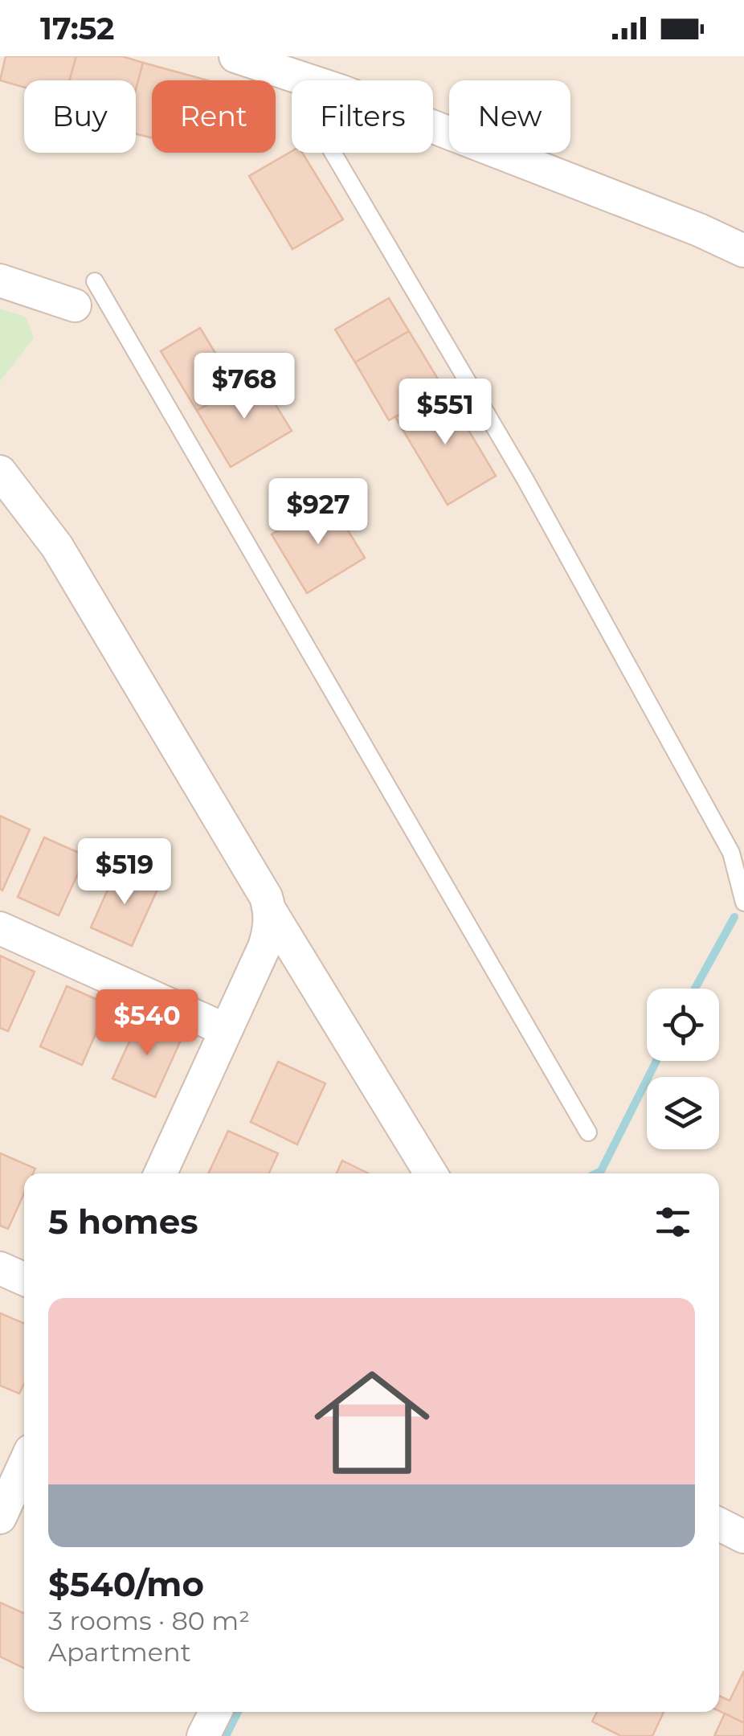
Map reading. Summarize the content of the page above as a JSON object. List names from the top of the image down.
{
  "page": {
    "status": "17:52",
    "chip": [
      "Buy",
      "Rent",
      "Filters",
      "New"
    ],
    "price": [
      "$768",
      "$551",
      "$927",
      "$519",
      "$540"
    ],
    "heading": "5 homes",
    "list": [
      {
        "name": "$540/mo",
        "note": "3 rooms · 80 m² · Apartment"
      }
    ]
  }
}
